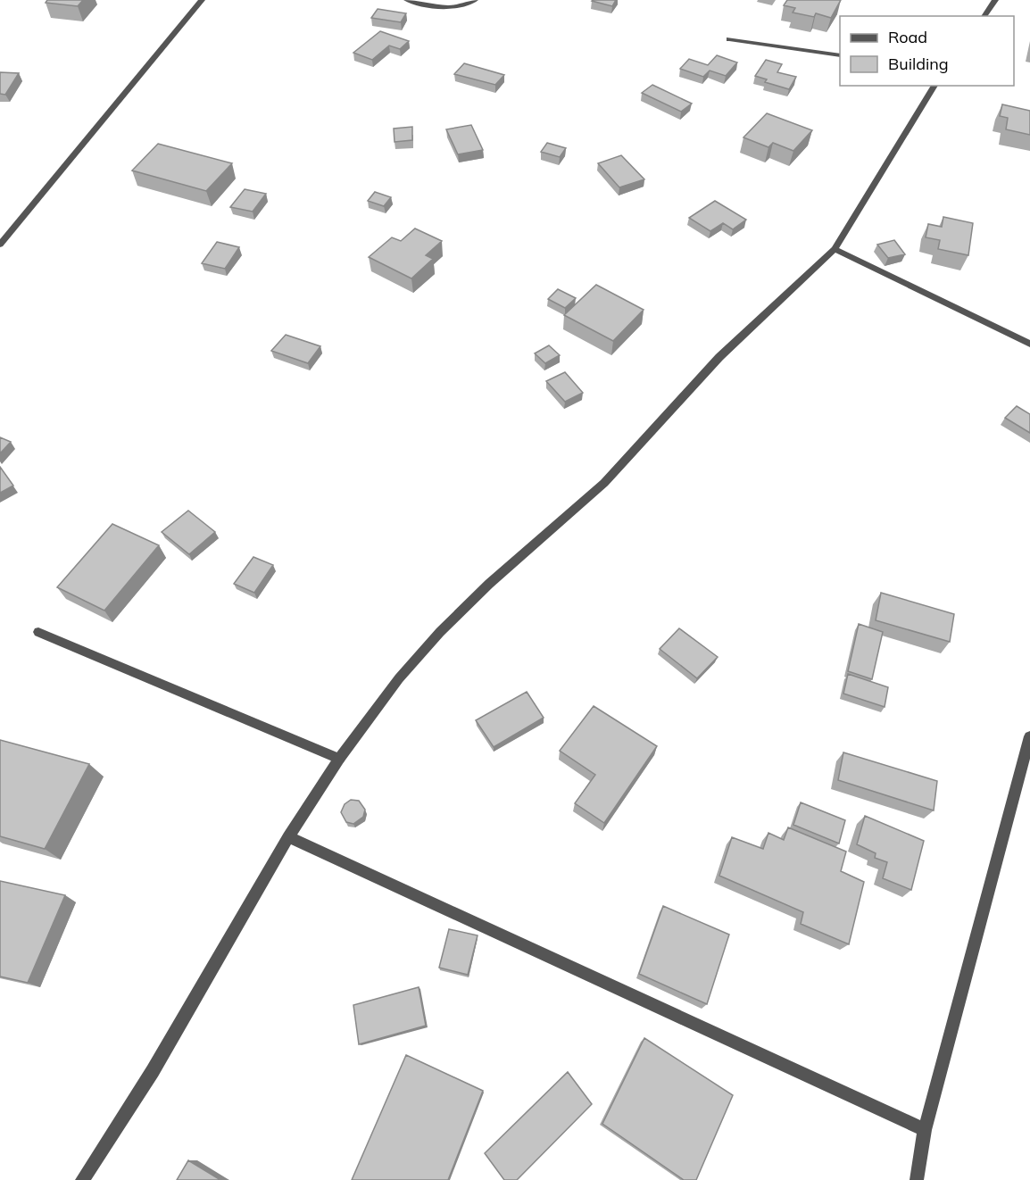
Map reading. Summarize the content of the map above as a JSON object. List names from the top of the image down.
{
  "legend": ["Road", "Building"]
}
